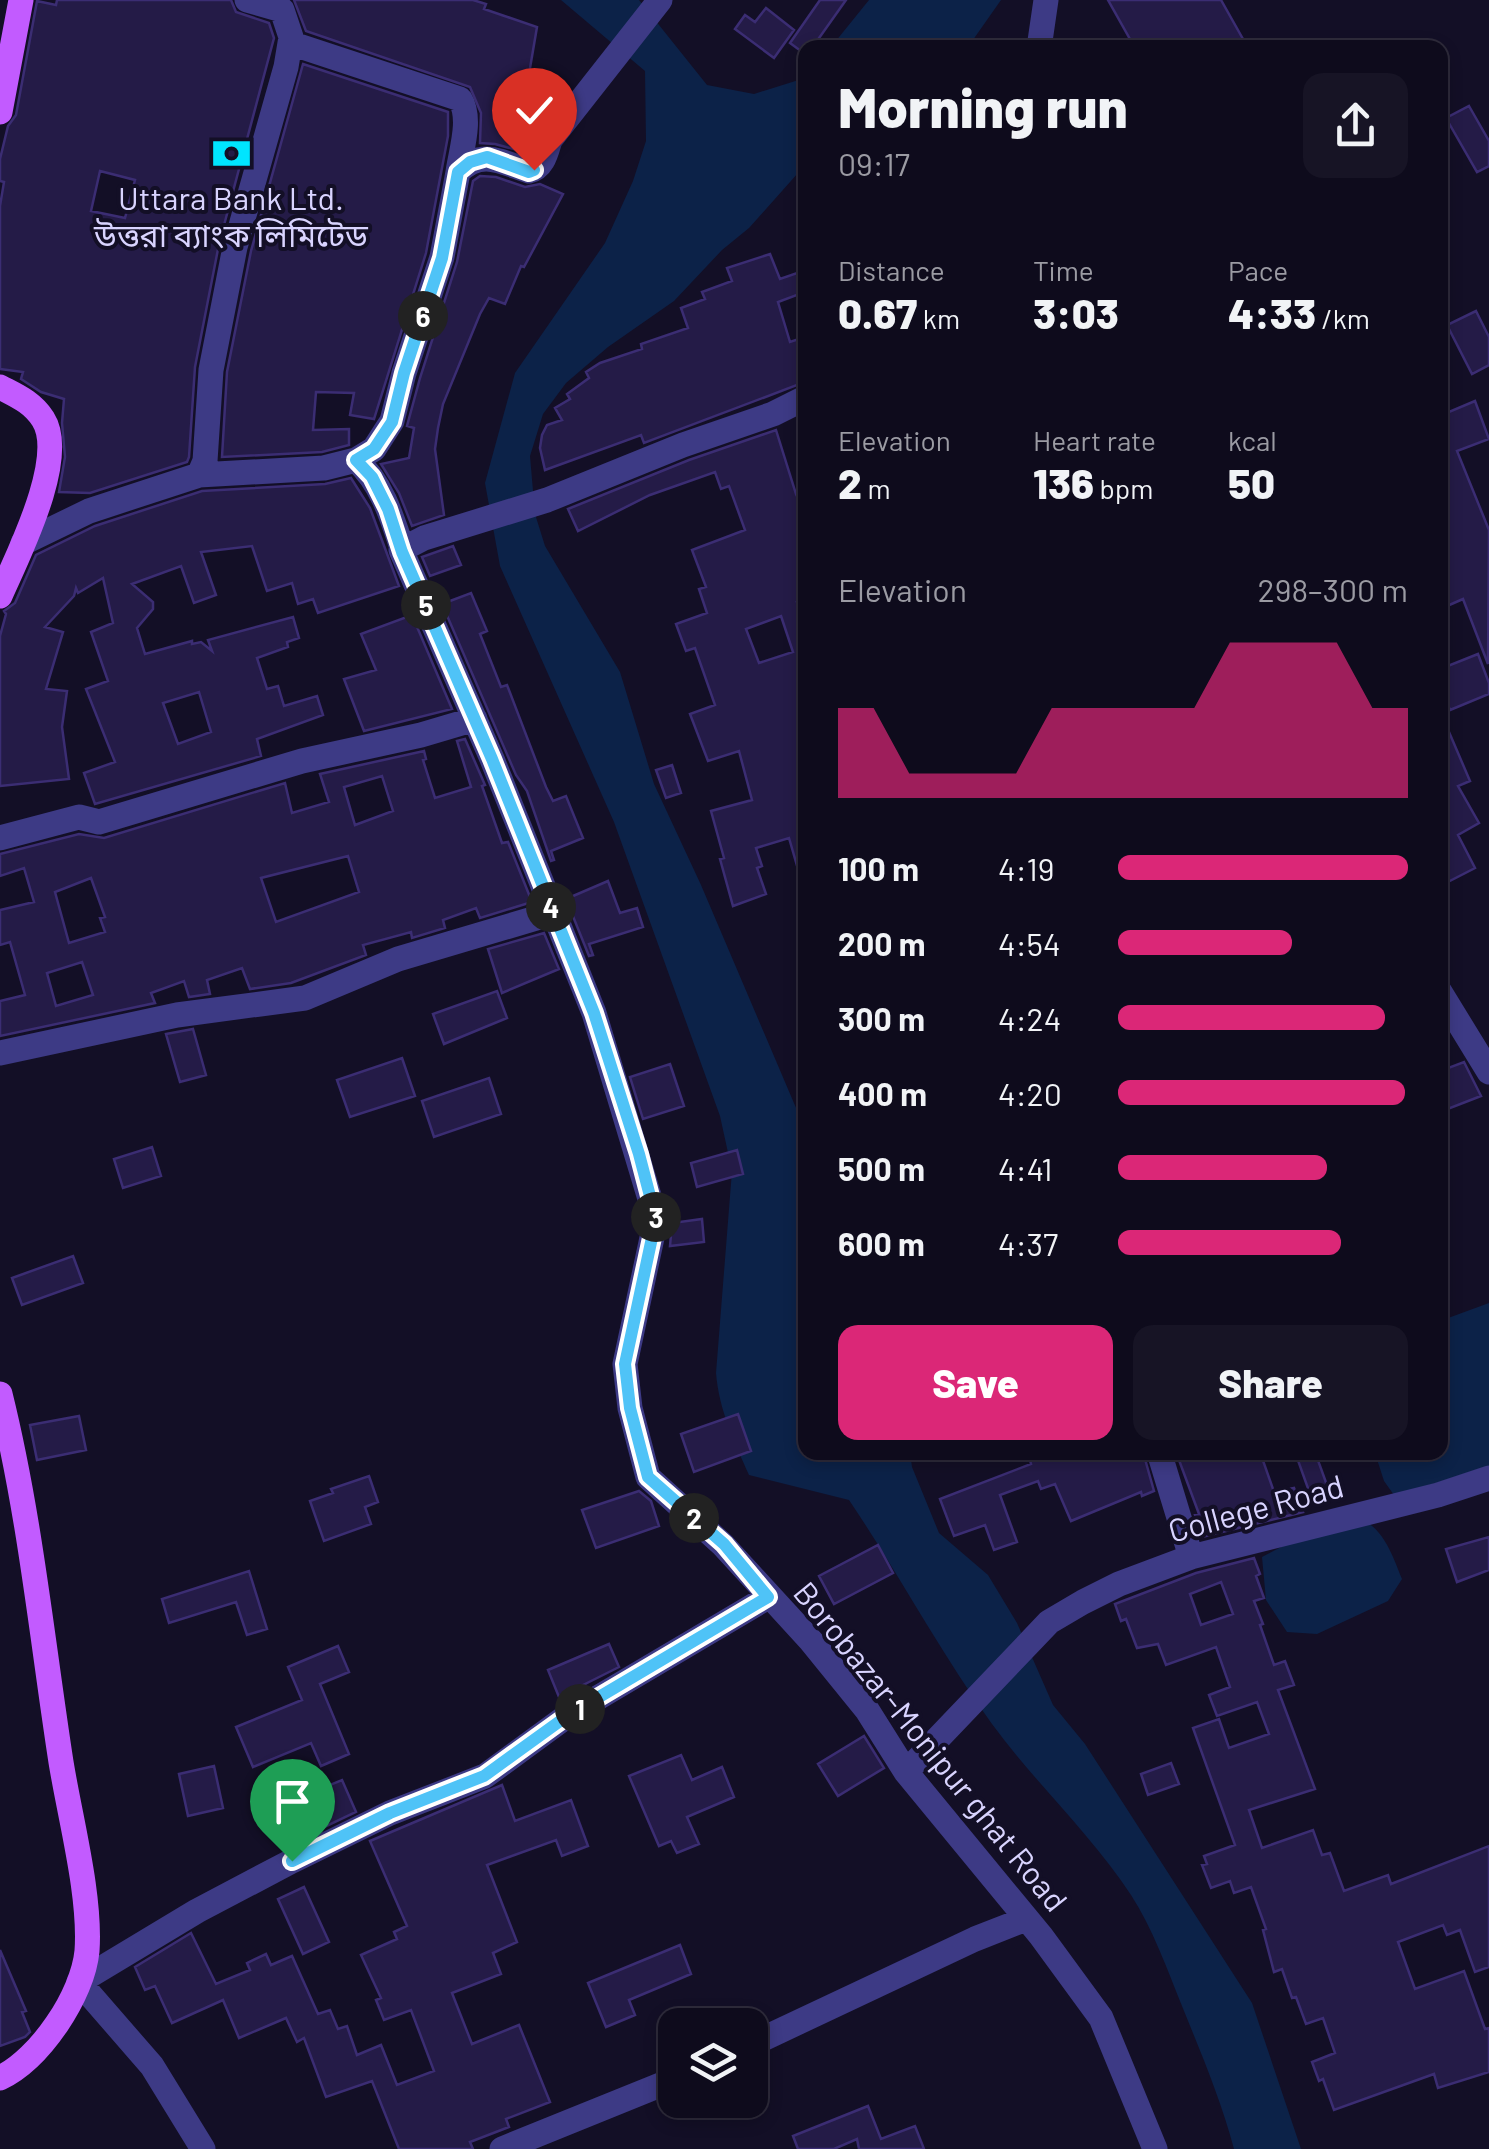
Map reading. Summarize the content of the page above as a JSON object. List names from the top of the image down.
{
  "streets": {
    "street": ["College Road", "Borobazar-Monipur ghat Road"]
  },
  "crossings": [
    ["College Road", "Borobazar-Monipur ghat Road"]
  ],
  "places": {
    "bank": ["Uttara Bank Ltd. উত্তরা ব্যাংক লিমিটেড"]
  },
  "page": {
    "heading": ["Morning run", "09:17"],
    "stats": [
      ["Distance", "0.67 km"],
      ["Time", "3:03"],
      ["Pace", "4:33 /km"],
      ["Elevation", "2 m"],
      ["Heart rate", "136 bpm"],
      ["kcal", "50"]
    ],
    "pins": [
      "6",
      "5",
      "4",
      "3",
      "2",
      "1"
    ],
    "chart": ["Elevation", "298–300 m"],
    "list": [
      {
        "name": "100 m",
        "note": "4:19"
      },
      {
        "name": "200 m",
        "note": "4:54"
      },
      {
        "name": "300 m",
        "note": "4:24"
      },
      {
        "name": "400 m",
        "note": "4:20"
      },
      {
        "name": "500 m",
        "note": "4:41"
      },
      {
        "name": "600 m",
        "note": "4:37"
      }
    ],
    "buttons": ["Save", "Share"]
  }
}
